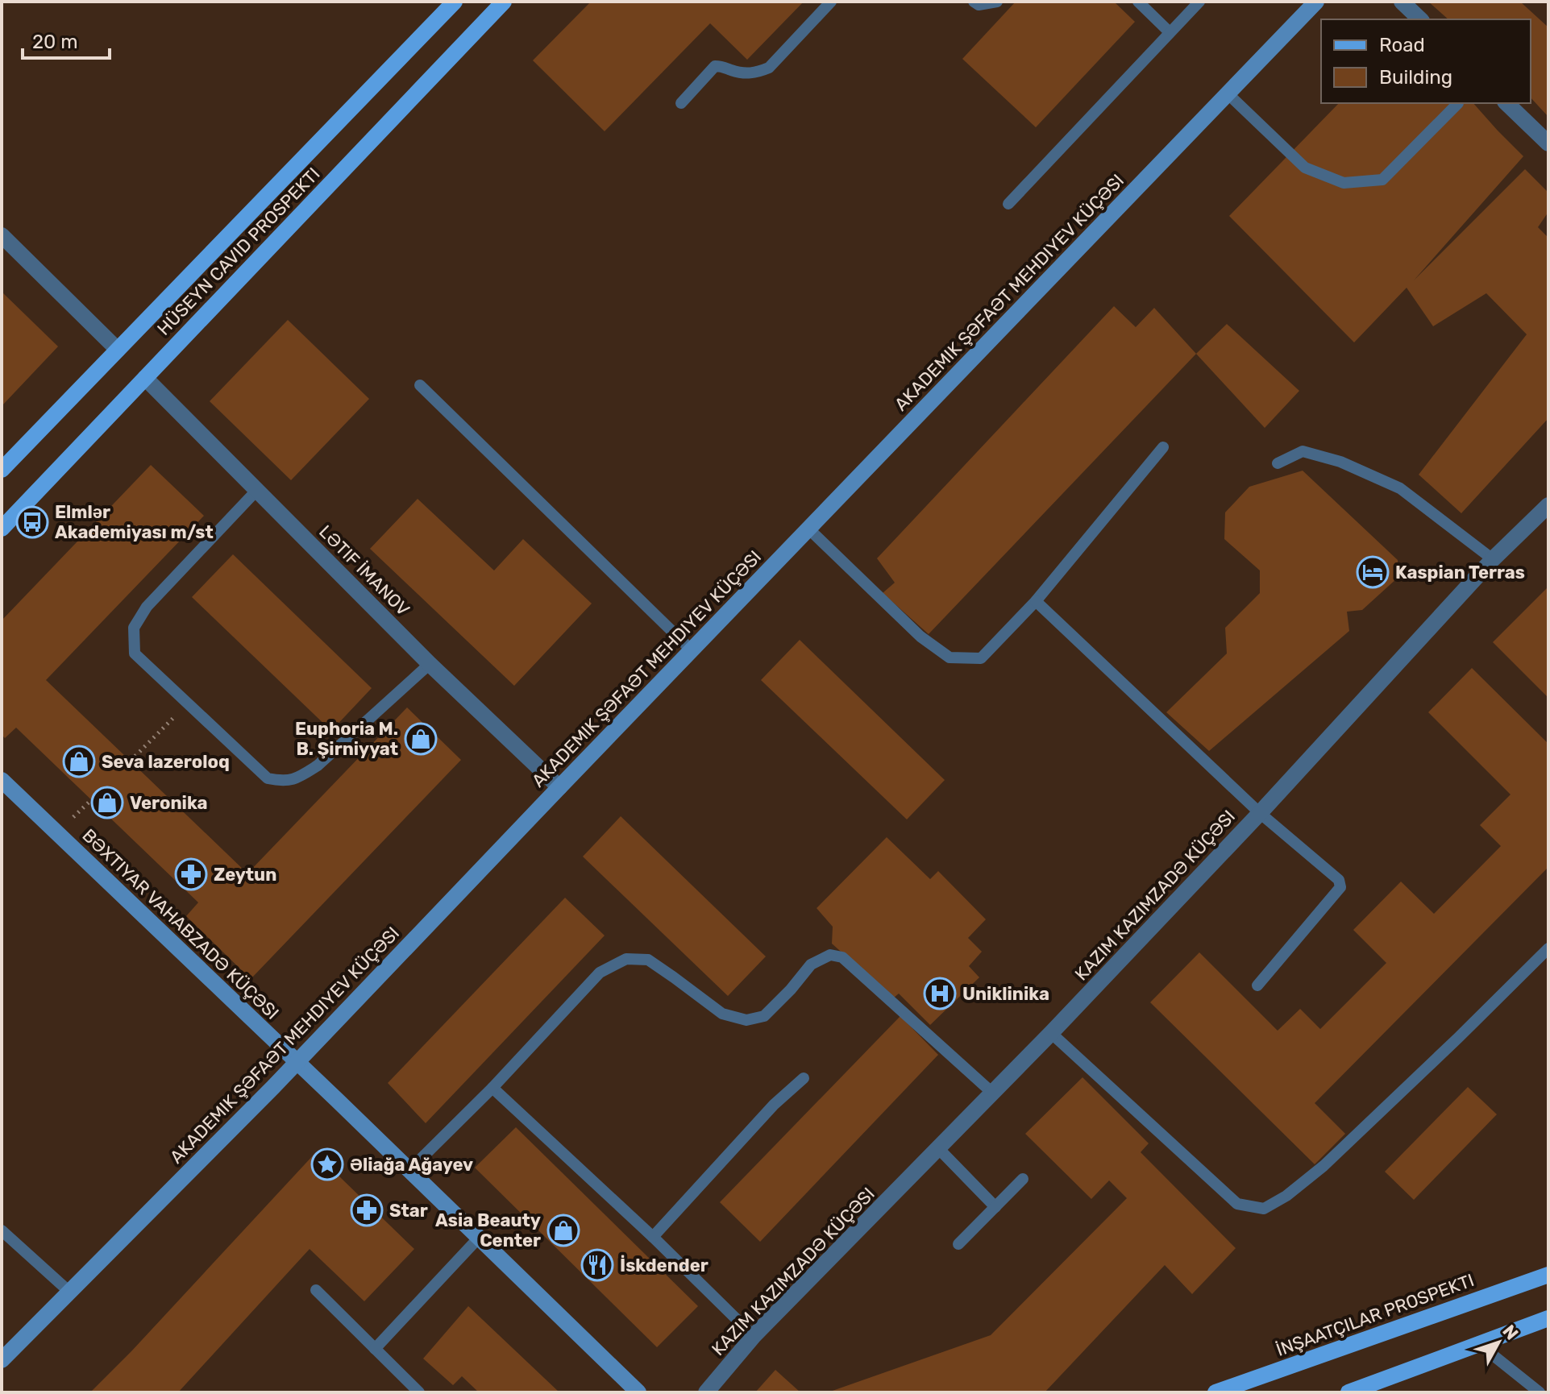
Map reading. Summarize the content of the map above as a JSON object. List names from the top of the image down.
{
  "streets": {
    "main road": ["HÜSEYN CAVID PROSPEKTI"],
    "street": ["AKADEMIK ŞƏFAƏT MEHDIYEV KÜÇƏSI", "LƏTIF İMANOV", "BƏXTIYAR VAHABZADƏ KÜÇƏSI"]
  },
  "crossings": [
    ["HÜSEYN CAVID PROSPEKTI", "LƏTIF İMANOV"],
    ["AKADEMIK ŞƏFAƏT MEHDIYEV KÜÇƏSI", "LƏTIF İMANOV"],
    ["AKADEMIK ŞƏFAƏT MEHDIYEV KÜÇƏSI", "BƏXTIYAR VAHABZADƏ KÜÇƏSI"]
  ],
  "places": {
    "bus stop": ["Elmlər Akademiyası m/st"],
    "hotel": ["Kaspian Terras"],
    "shop": [
      "Euphoria M. B. Şirniyyat",
      "Seva lazeroloq",
      "Veronika",
      "Asia Beauty Center"
    ],
    "pharmacy": ["Zeytun", "Star"],
    "hospital": ["Uniklinika"],
    "place": ["Əliağa Ağayev"],
    "restaurant": ["İskdender"]
  },
  "legend": ["Road", "Building"],
  "scale_bar": "20 m",
  "north": "top right"
}
